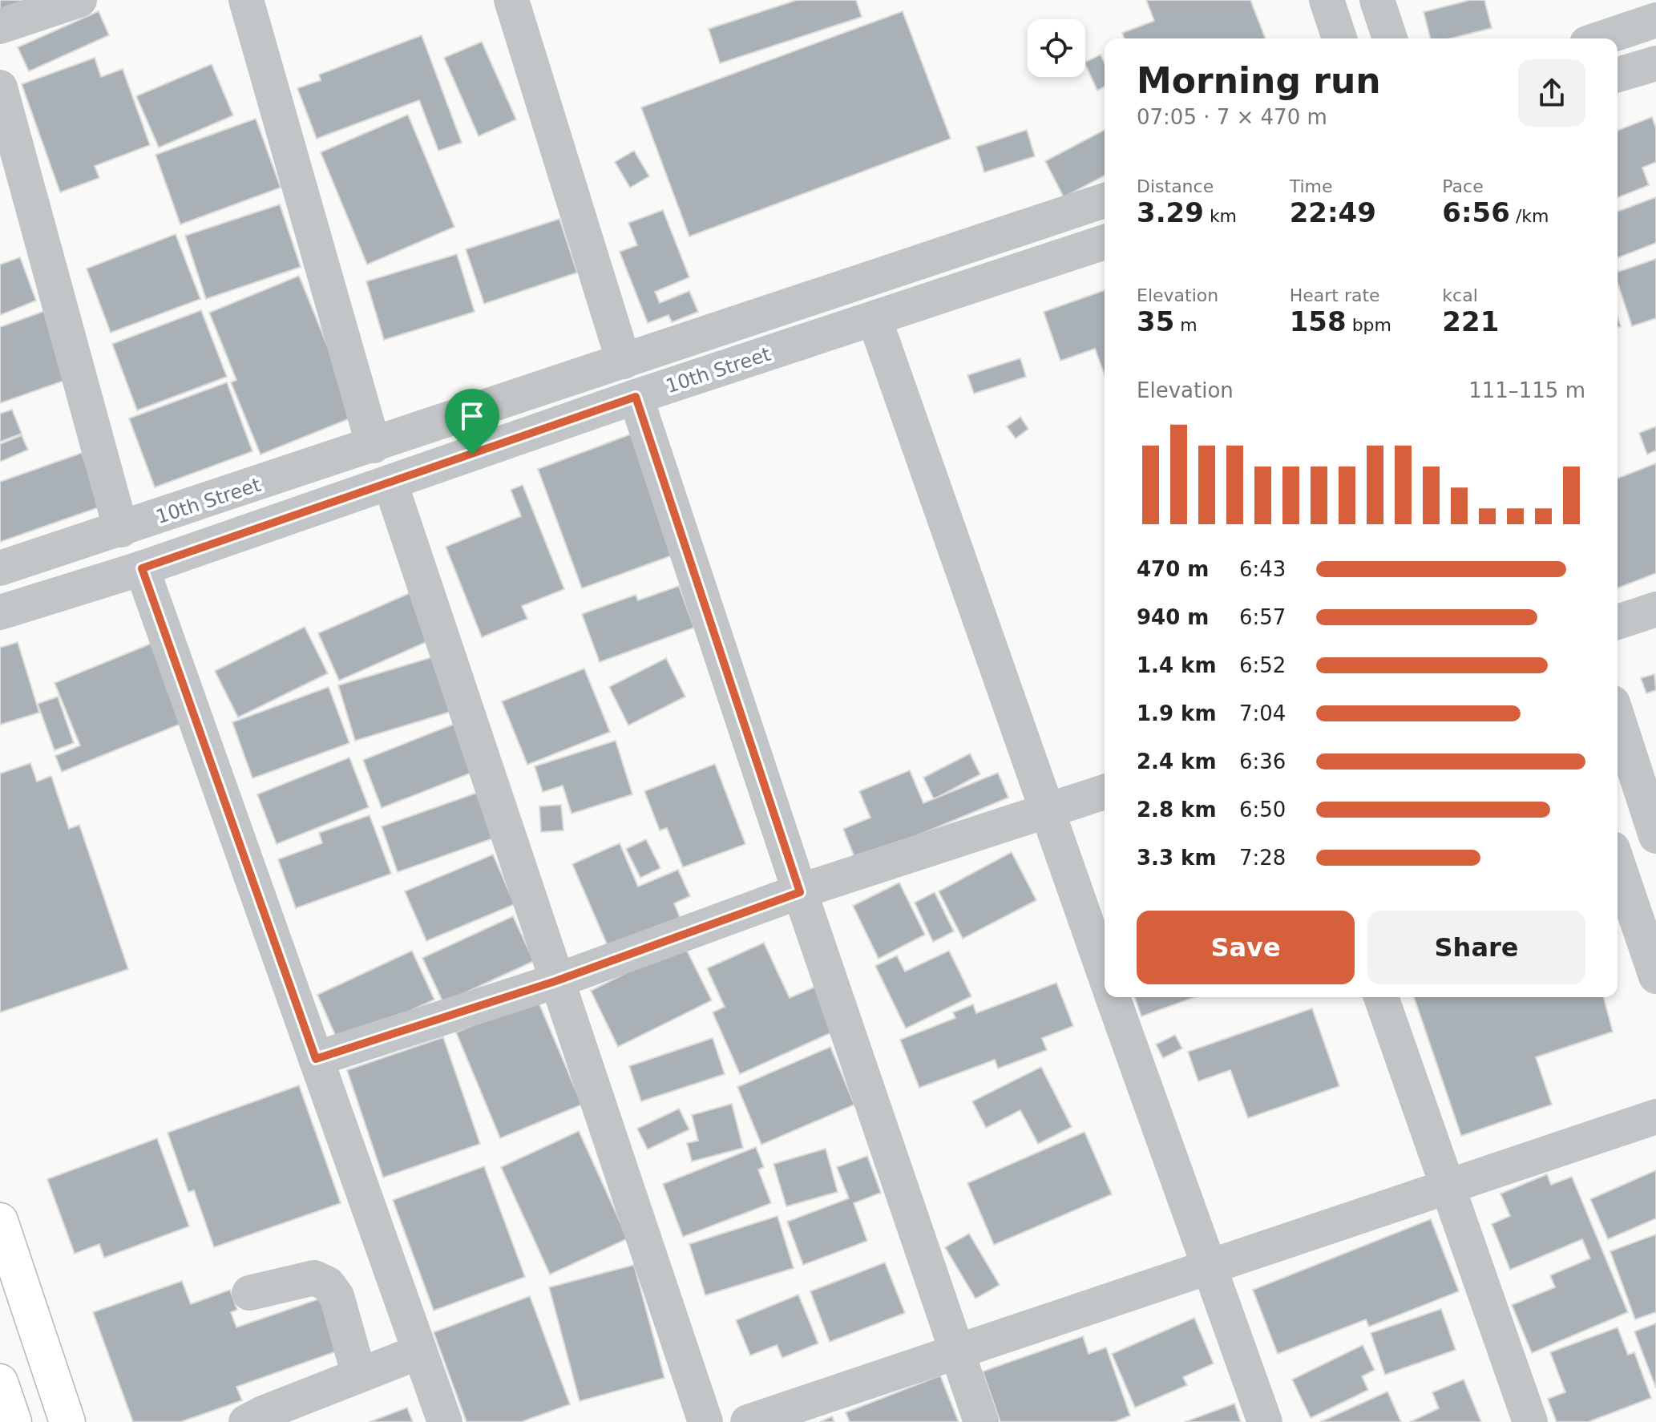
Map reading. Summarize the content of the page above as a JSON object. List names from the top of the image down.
{
  "streets": {
    "street": ["10th Street"]
  },
  "page": {
    "heading": ["Morning run", "07:05 · 7 × 470 m"],
    "stats": [
      ["Distance", "3.29 km"],
      ["Time", "22:49"],
      ["Pace", "6:56 /km"],
      ["Elevation", "35 m"],
      ["Heart rate", "158 bpm"],
      ["kcal", "221"]
    ],
    "chart": ["Elevation", "111–115 m"],
    "list": [
      {
        "name": "470 m",
        "note": "6:43"
      },
      {
        "name": "940 m",
        "note": "6:57"
      },
      {
        "name": "1.4 km",
        "note": "6:52"
      },
      {
        "name": "1.9 km",
        "note": "7:04"
      },
      {
        "name": "2.4 km",
        "note": "6:36"
      },
      {
        "name": "2.8 km",
        "note": "6:50"
      },
      {
        "name": "3.3 km",
        "note": "7:28"
      }
    ],
    "buttons": ["Save", "Share"]
  }
}
